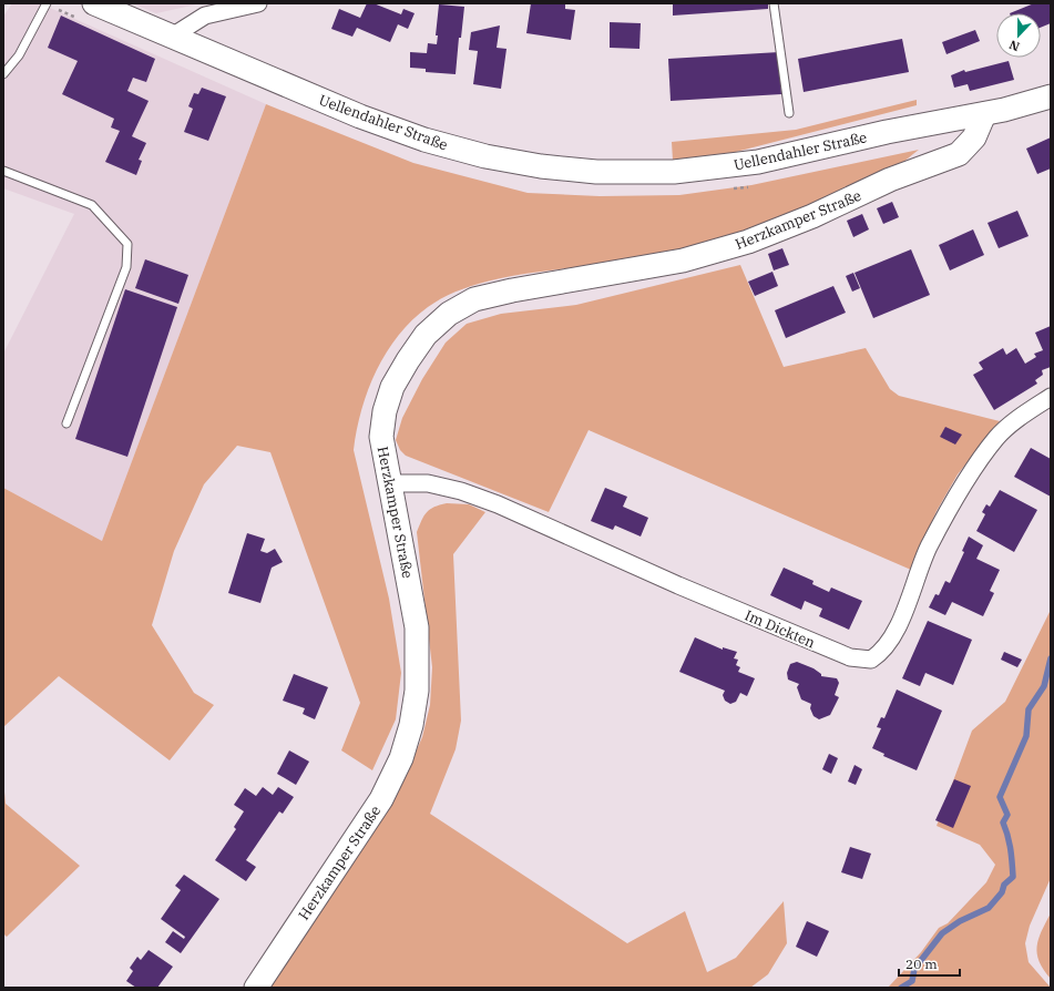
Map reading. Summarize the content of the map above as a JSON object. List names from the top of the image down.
{
  "streets": {
    "main road": ["Uellendahler Straße", "Herzkamper Straße"],
    "street": ["Im Dickten"]
  },
  "crossings": [
    ["Uellendahler Straße", "Herzkamper Straße"],
    ["Herzkamper Straße", "Im Dickten"]
  ],
  "scale_bar": "20 m",
  "north": "bottom"
}
